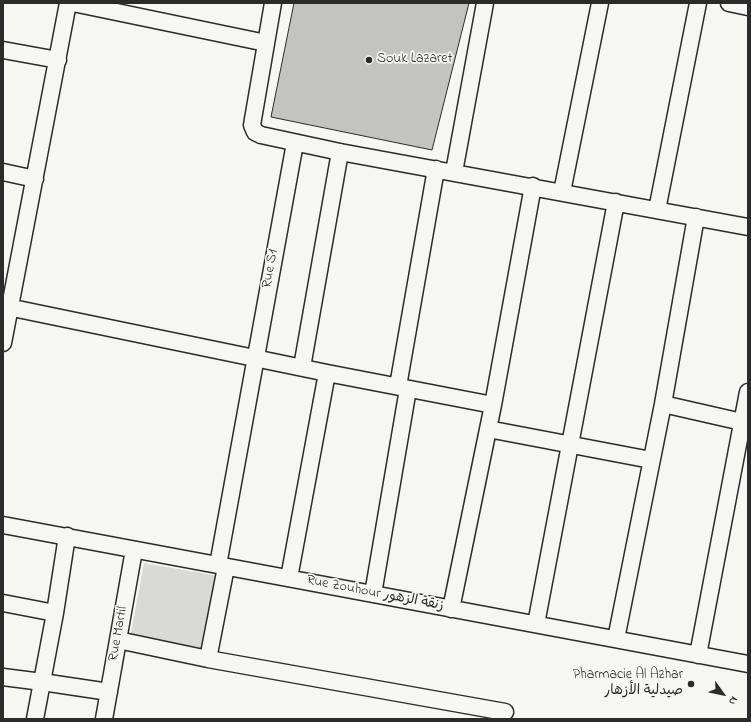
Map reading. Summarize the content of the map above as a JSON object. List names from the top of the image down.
{
  "streets": {
    "street": ["Rue S1", "Rue Zouhour زنقة الزهور", "Rue Martil"]
  },
  "crossings": [
    ["Rue S1", "Rue Zouhour زنقة الزهور"],
    ["Rue Zouhour زنقة الزهور", "Rue Martil"]
  ],
  "places": ["Souk Lazaret", "Pharmacie Al Azhar صيدلية الأزهار"],
  "north": "bottom right"
}
